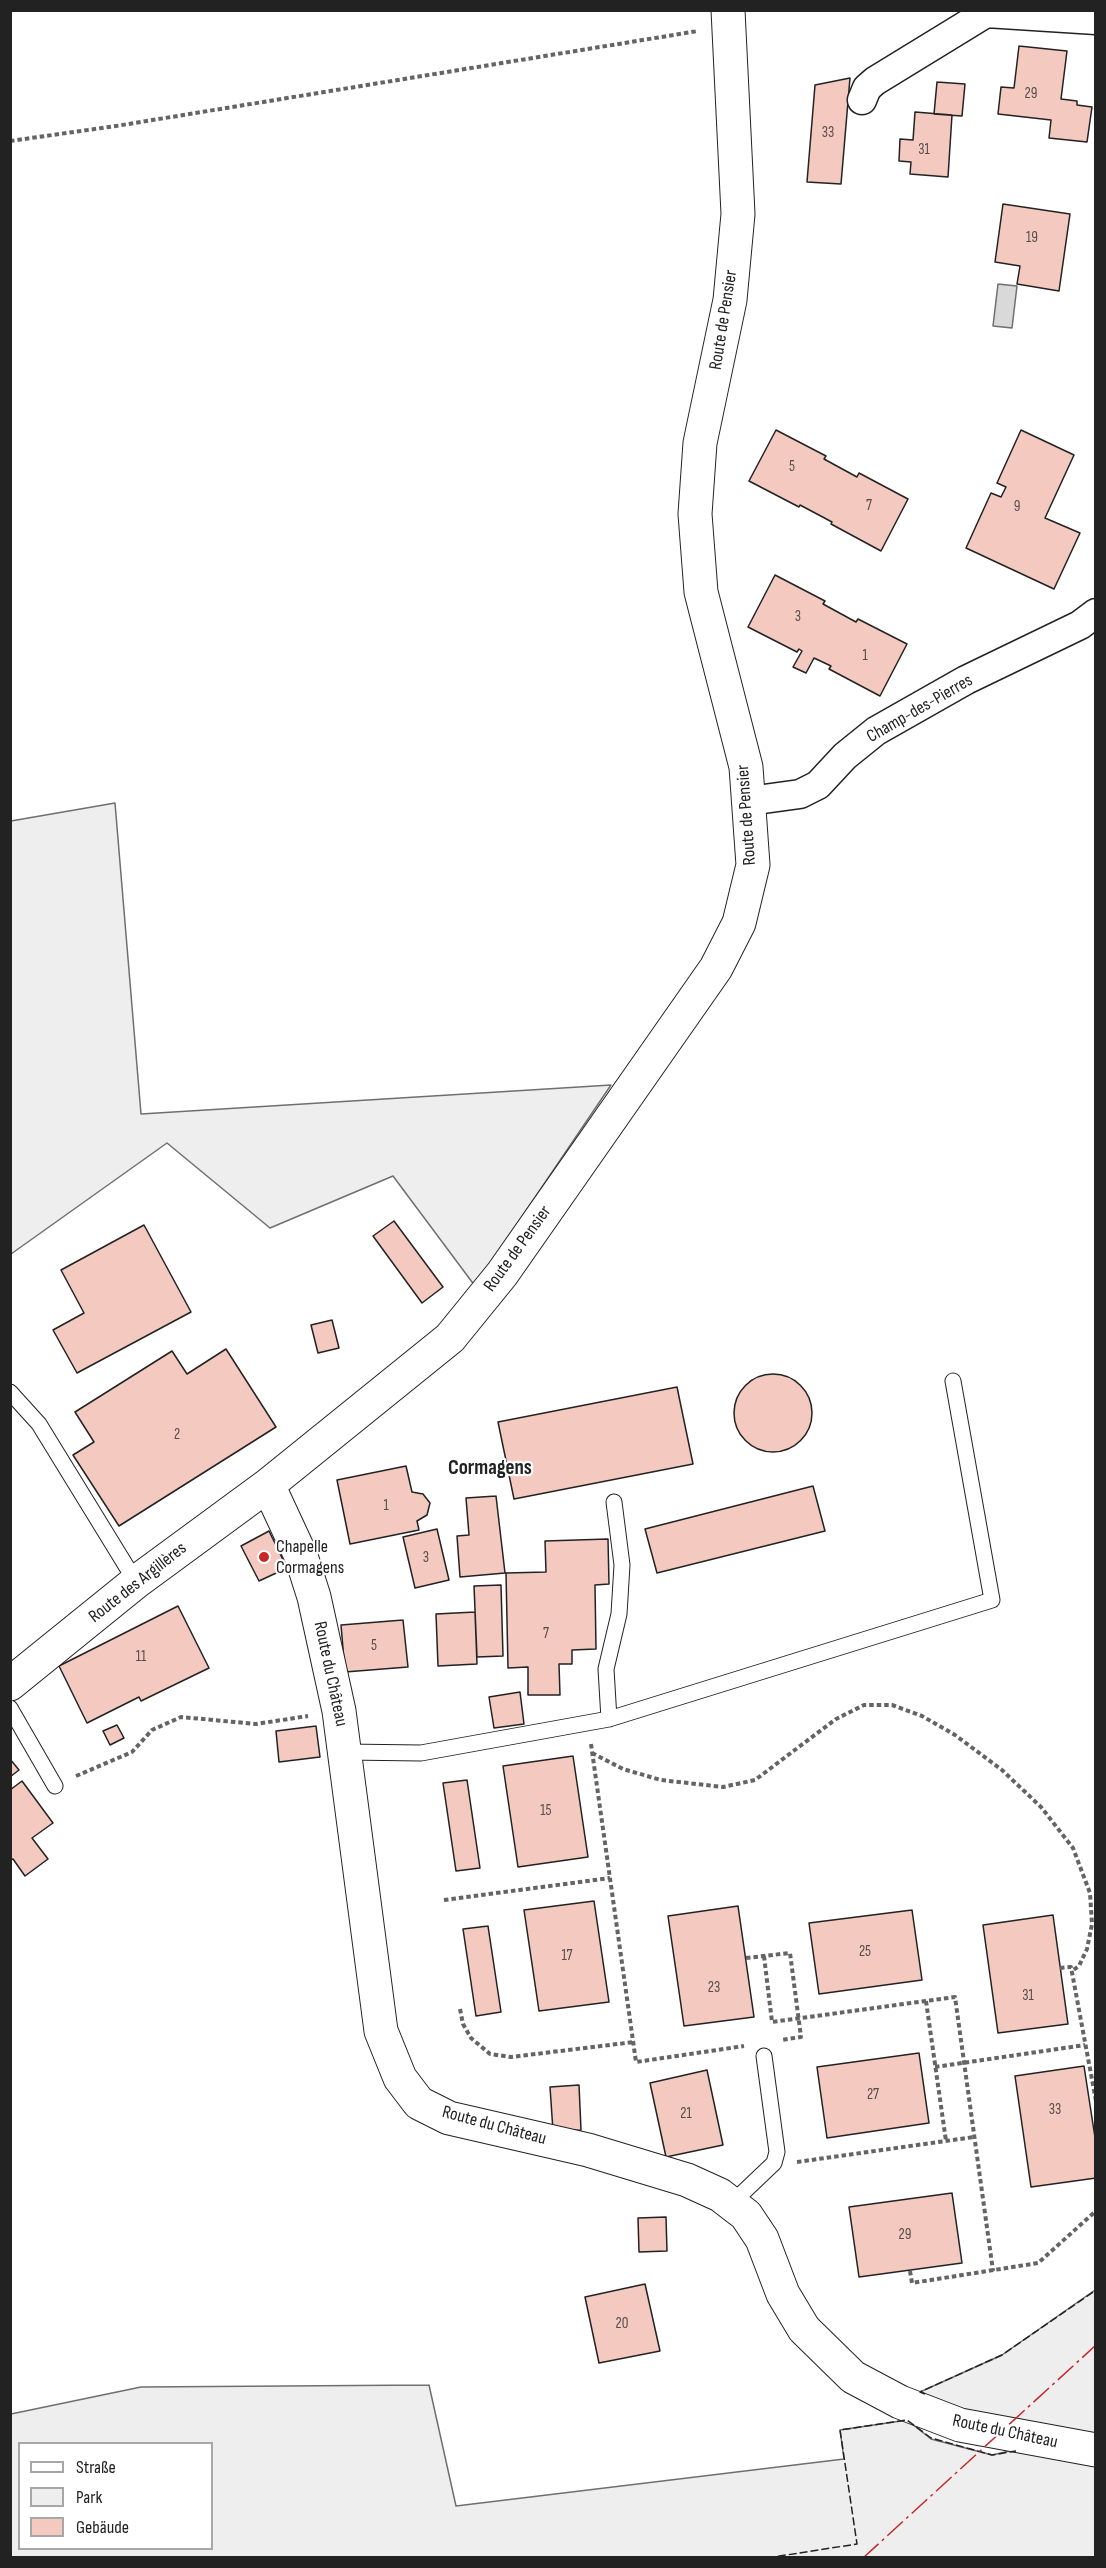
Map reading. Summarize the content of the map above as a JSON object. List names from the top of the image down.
{
  "streets": {
    "street": [
      "Route de Pensier",
      "Champ-des-Pierres",
      "Route des Argillères",
      "Route du Château"
    ]
  },
  "crossings": [
    ["Route de Pensier", "Champ-des-Pierres"],
    ["Route de Pensier", "Route des Argillères"],
    ["Route de Pensier", "Route du Château"],
    ["Route des Argillères", "Route du Château"]
  ],
  "districts": ["Cormagens"],
  "places": ["Chapelle Cormagens"],
  "house_numbers": [
    "29",
    "33",
    "31",
    "19",
    "5",
    "7",
    "9",
    "3",
    "1",
    "2",
    "1",
    "3",
    "7",
    "5",
    "11",
    "15",
    "25",
    "17",
    "23",
    "31",
    "27",
    "33",
    "21",
    "29",
    "20"
  ],
  "legend": ["Straße", "Park", "Gebäude"]
}
